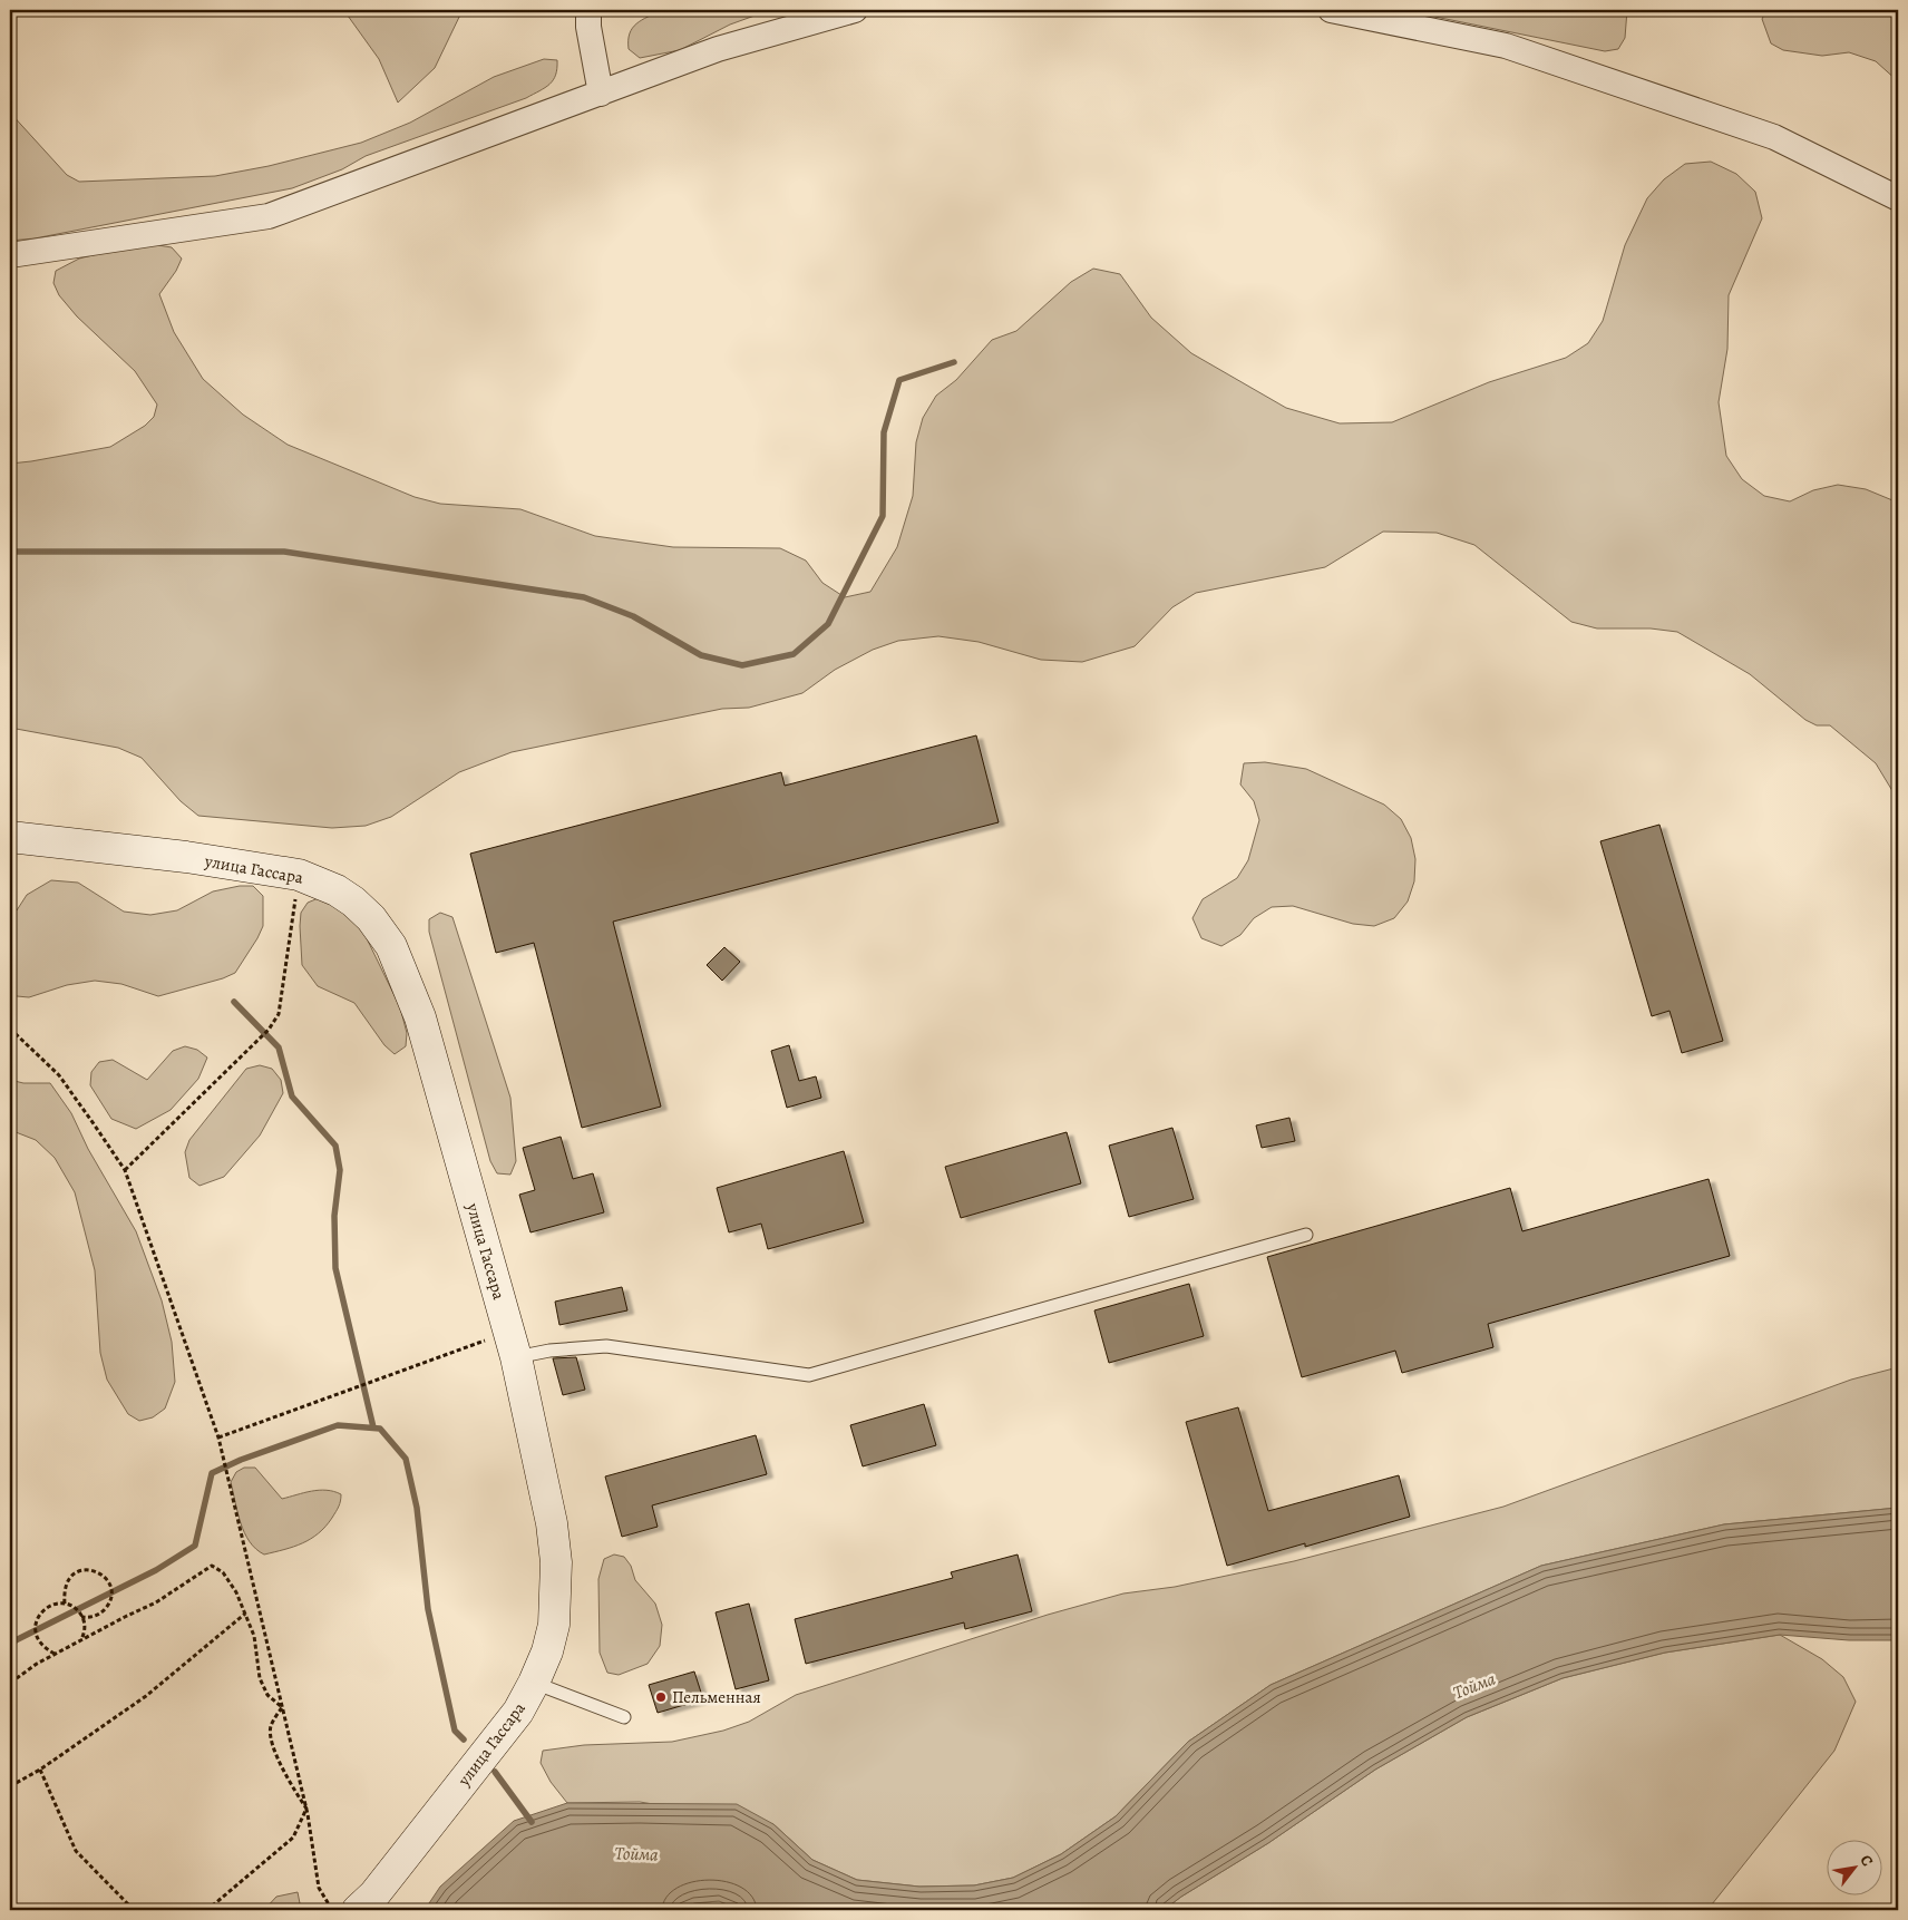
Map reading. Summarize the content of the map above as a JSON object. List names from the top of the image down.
{
  "streets": {
    "main road": ["улица Гассара"]
  },
  "water": ["Тойма"],
  "places": ["Пельменная"],
  "north": "top right"
}
